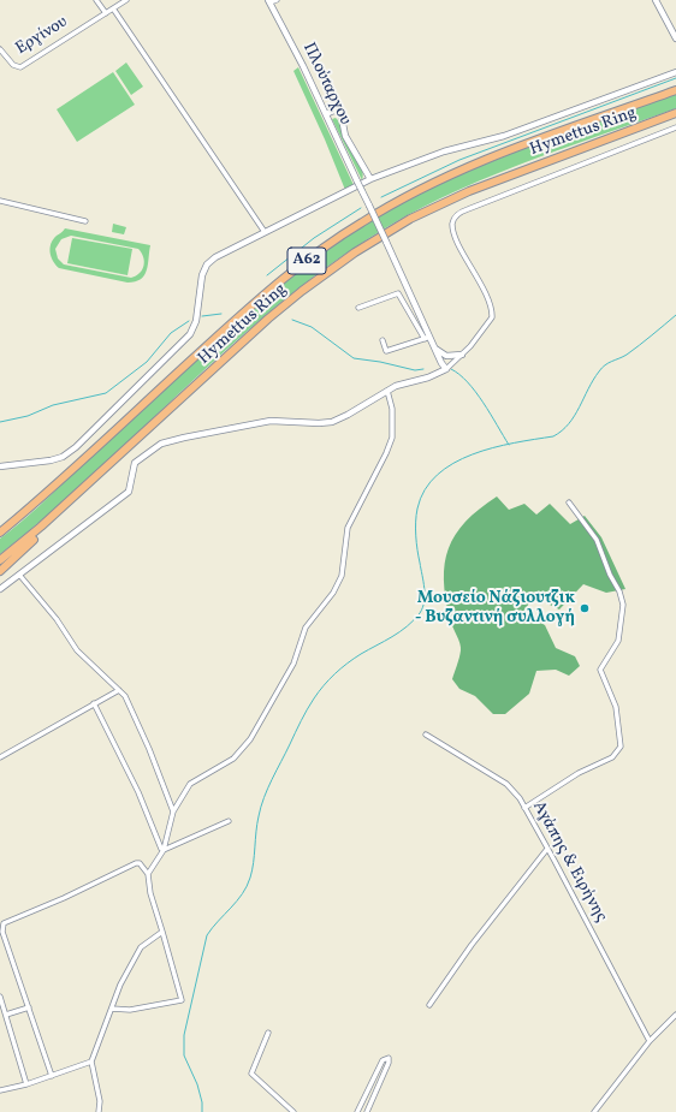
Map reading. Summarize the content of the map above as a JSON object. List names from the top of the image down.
{
  "streets": {
    "highway": ["Hymettus Ring", "Α62"],
    "street": ["Εργίνου", "Πλούταρχου", "Αγάπης & Ειρήνης"]
  },
  "places": ["Μουσείο Νάζιουτζικ - Βυζαντινή συλλογή"]
}
